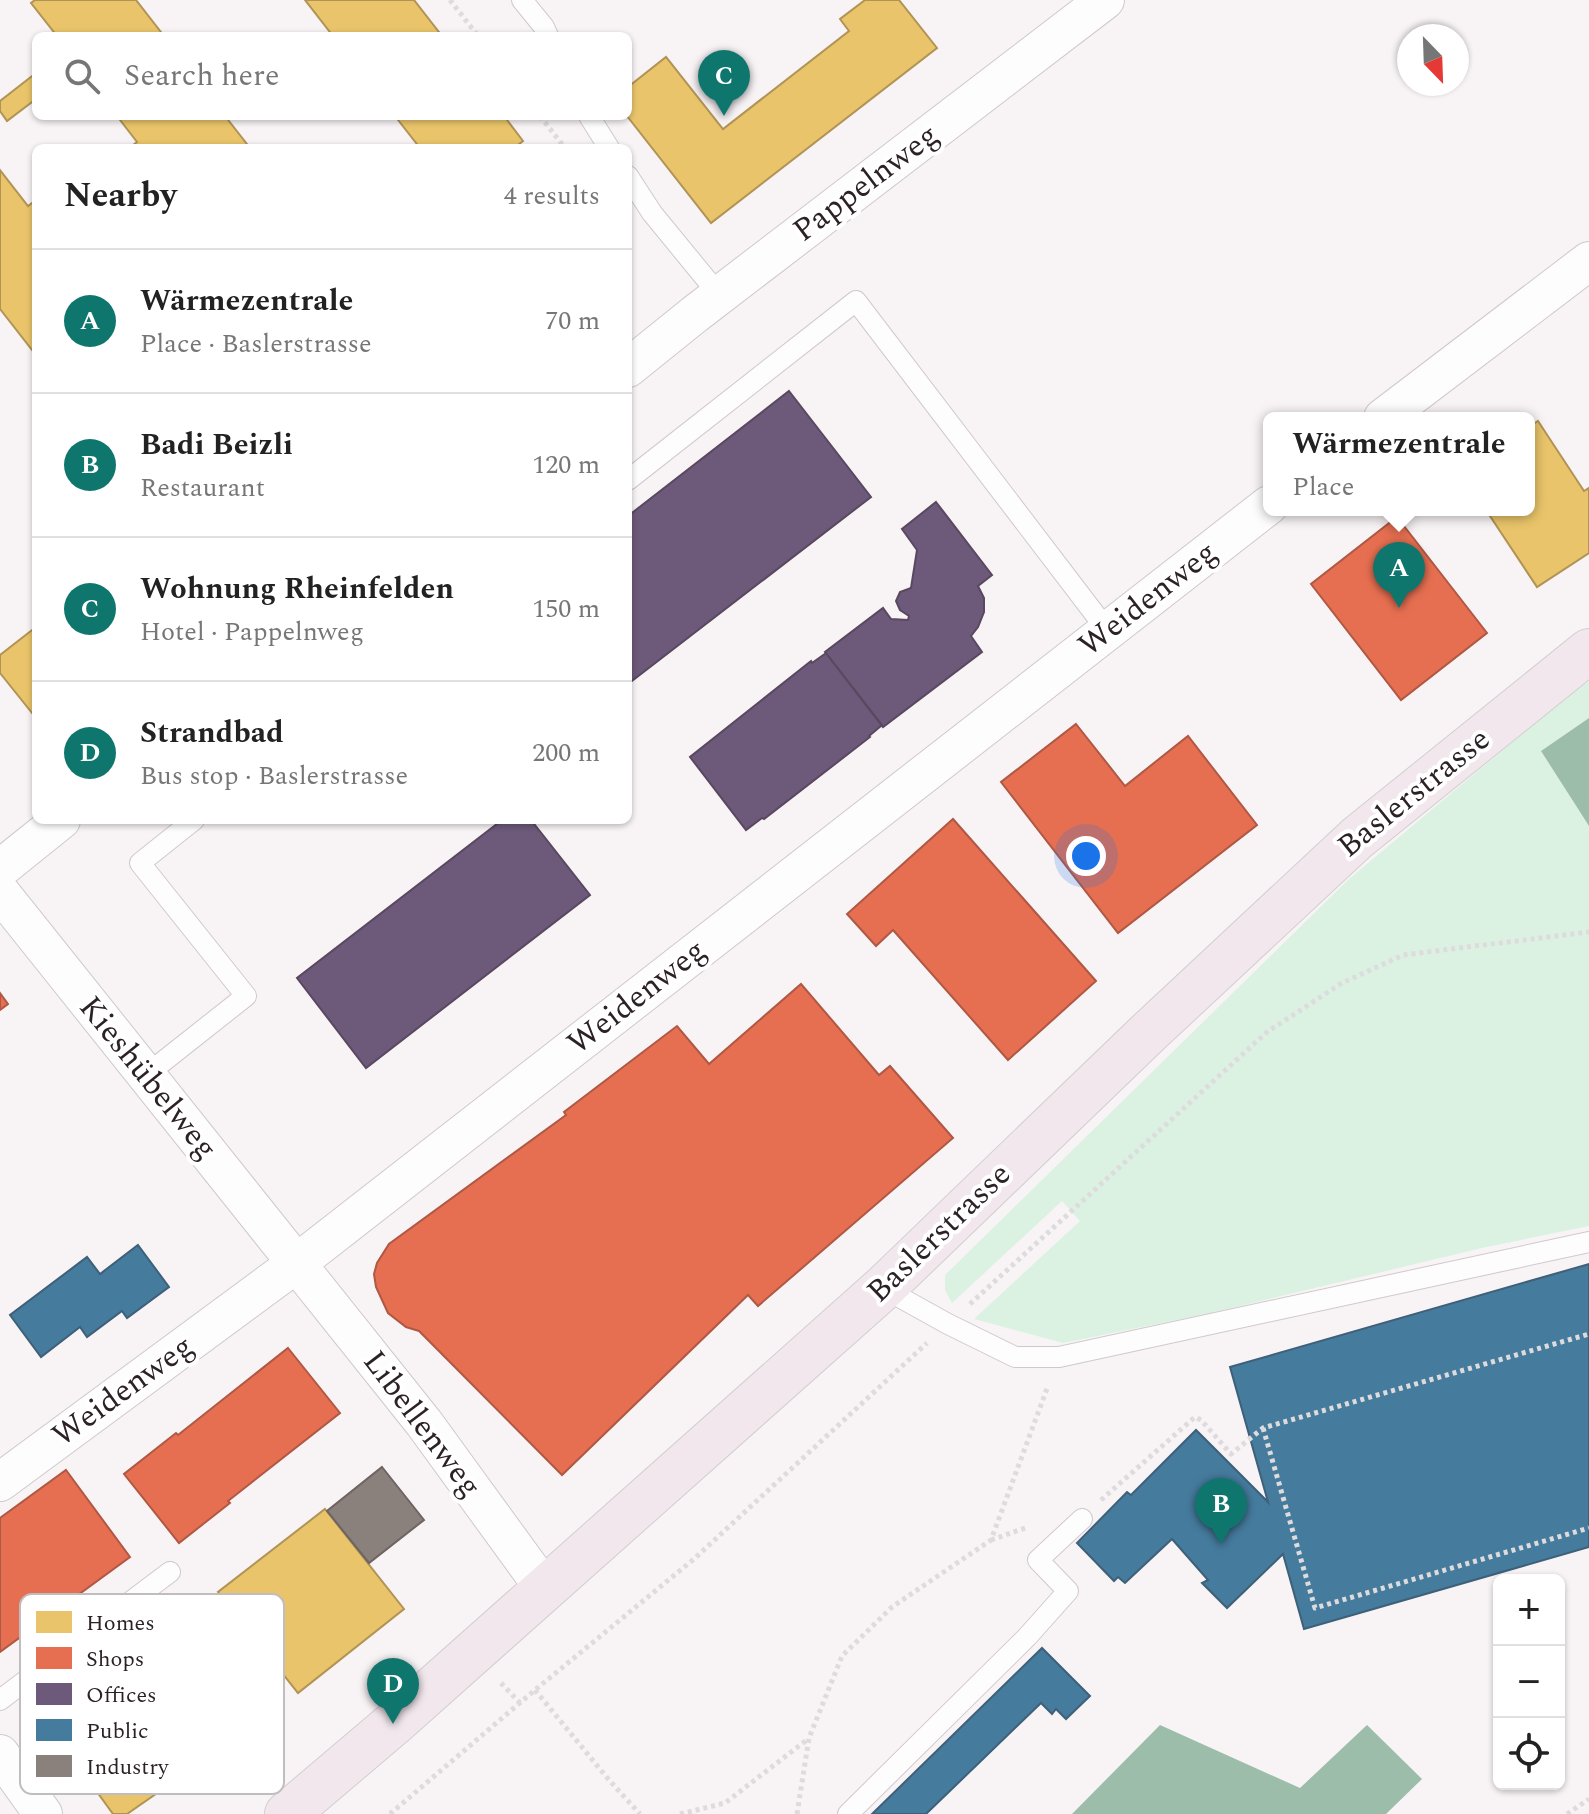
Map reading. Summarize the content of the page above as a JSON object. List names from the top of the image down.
{
  "streets": {
    "main road": ["Baslerstrasse"],
    "street": [
      "Pappelnweg",
      "Weidenweg",
      "Kieshübelweg",
      "Libellenweg"
    ]
  },
  "crossings": [
    ["Weidenweg", "Kieshübelweg"],
    ["Weidenweg", "Libellenweg"],
    ["Baslerstrasse", "Libellenweg"],
    ["Kieshübelweg", "Libellenweg"]
  ],
  "legend": [
    "Homes",
    "Shops",
    "Offices",
    "Public",
    "Industry"
  ],
  "north": "bottom right",
  "page": {
    "search": "Search here",
    "pins": [
      "C",
      "A",
      "B",
      "D"
    ],
    "heading": ["Nearby", "4 results"],
    "list": [
      {
        "mark": "A",
        "name": "Wärmezentrale",
        "note": "Place · Baslerstrasse",
        "value": "70 m"
      },
      {
        "mark": "B",
        "name": "Badi Beizli",
        "note": "Restaurant",
        "value": "120 m"
      },
      {
        "mark": "C",
        "name": "Wohnung Rheinfelden",
        "note": "Hotel · Pappelnweg",
        "value": "150 m"
      },
      {
        "mark": "D",
        "name": "Strandbad",
        "note": "Bus stop · Baslerstrasse",
        "value": "200 m"
      }
    ],
    "popup": ["Wärmezentrale", "Place"],
    "map_buttons": ["+", "−"]
  }
}
